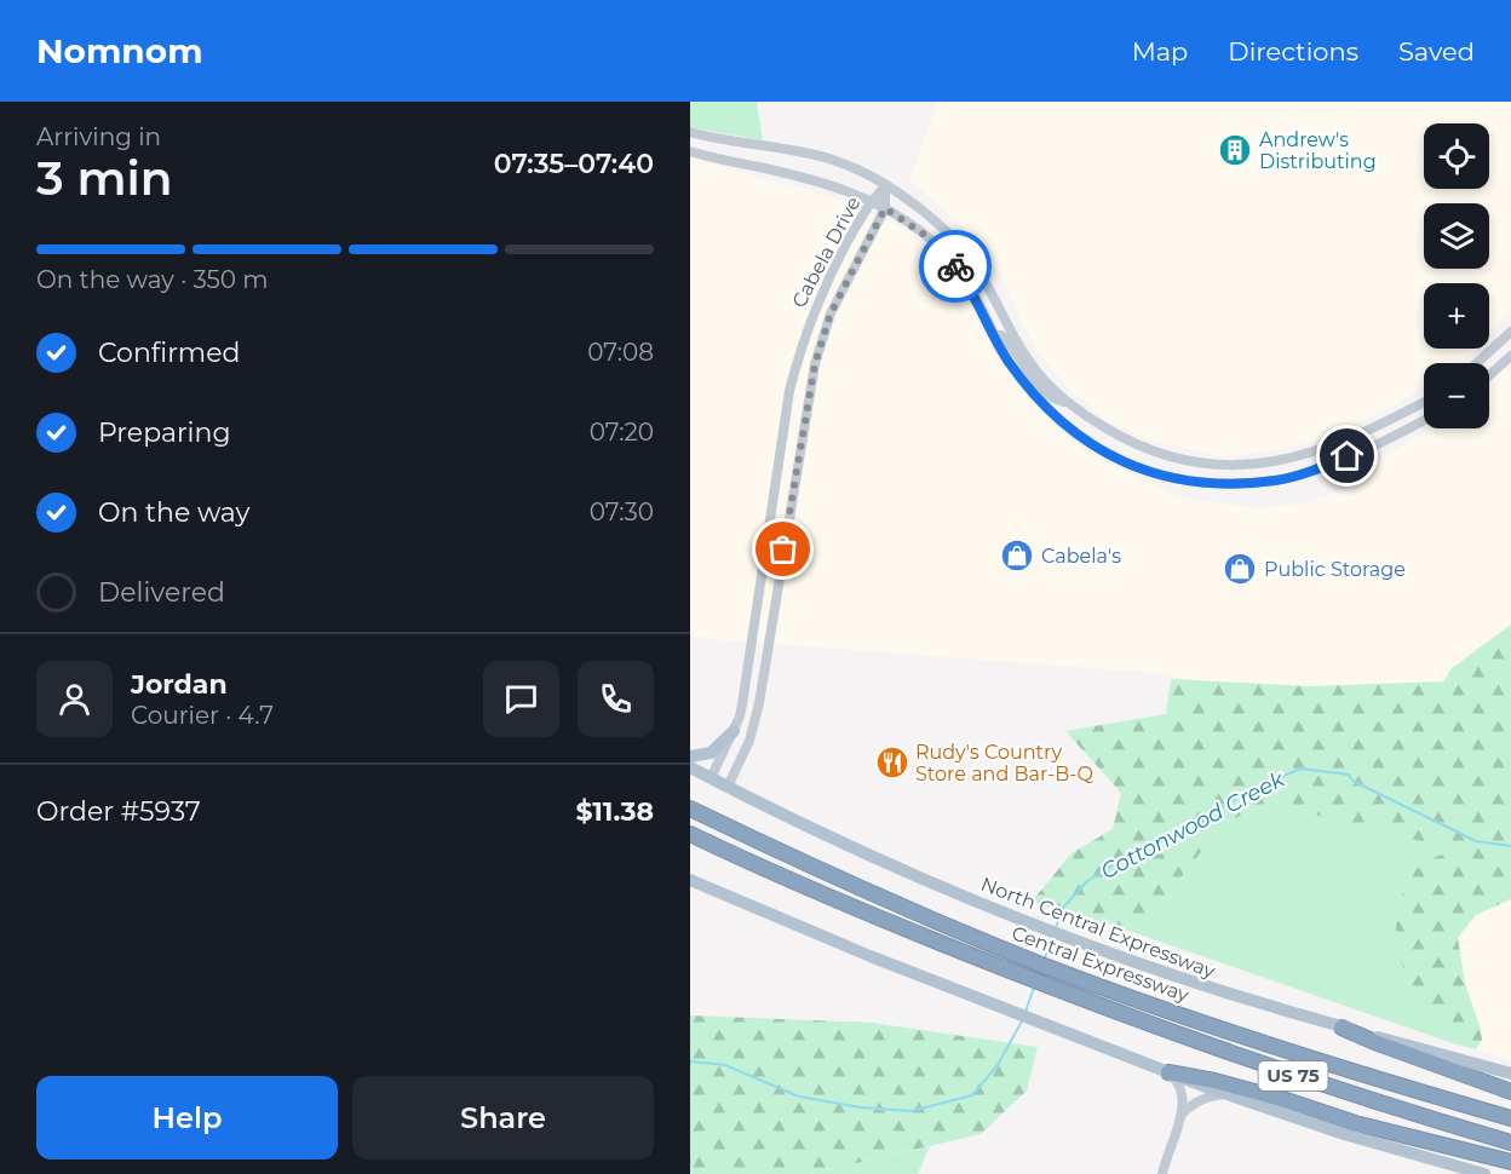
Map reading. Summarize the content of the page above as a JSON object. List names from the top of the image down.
{
  "streets": {
    "highway": ["Central Expressway", "US 75"],
    "main road": ["North Central Expressway"],
    "street": ["Cabela Drive"]
  },
  "crossings": [
    ["Cabela Drive", "North Central Expressway"]
  ],
  "water": ["Cottonwood Creek"],
  "places": {
    "building": ["Andrew's Distributing"],
    "shop": ["Cabela's", "Public Storage"],
    "restaurant": ["Rudy's Country Store and Bar-B-Q"]
  },
  "page": {
    "header": "Nomnom",
    "nav": ["Map", "Directions", "Saved"],
    "heading": ["3 min", "Arriving in", "07:35–07:40"],
    "panel": [
      "Jordan",
      "Courier · 4.7",
      "Order #5937",
      "$11.38"
    ],
    "map_buttons": ["+", "−"],
    "bar": "On the way · 350 m",
    "list": [
      ["Confirmed", "07:08"],
      ["Preparing", "07:20"],
      ["On the way", "07:30"],
      "Delivered"
    ],
    "buttons": ["Help", "Share"]
  }
}
